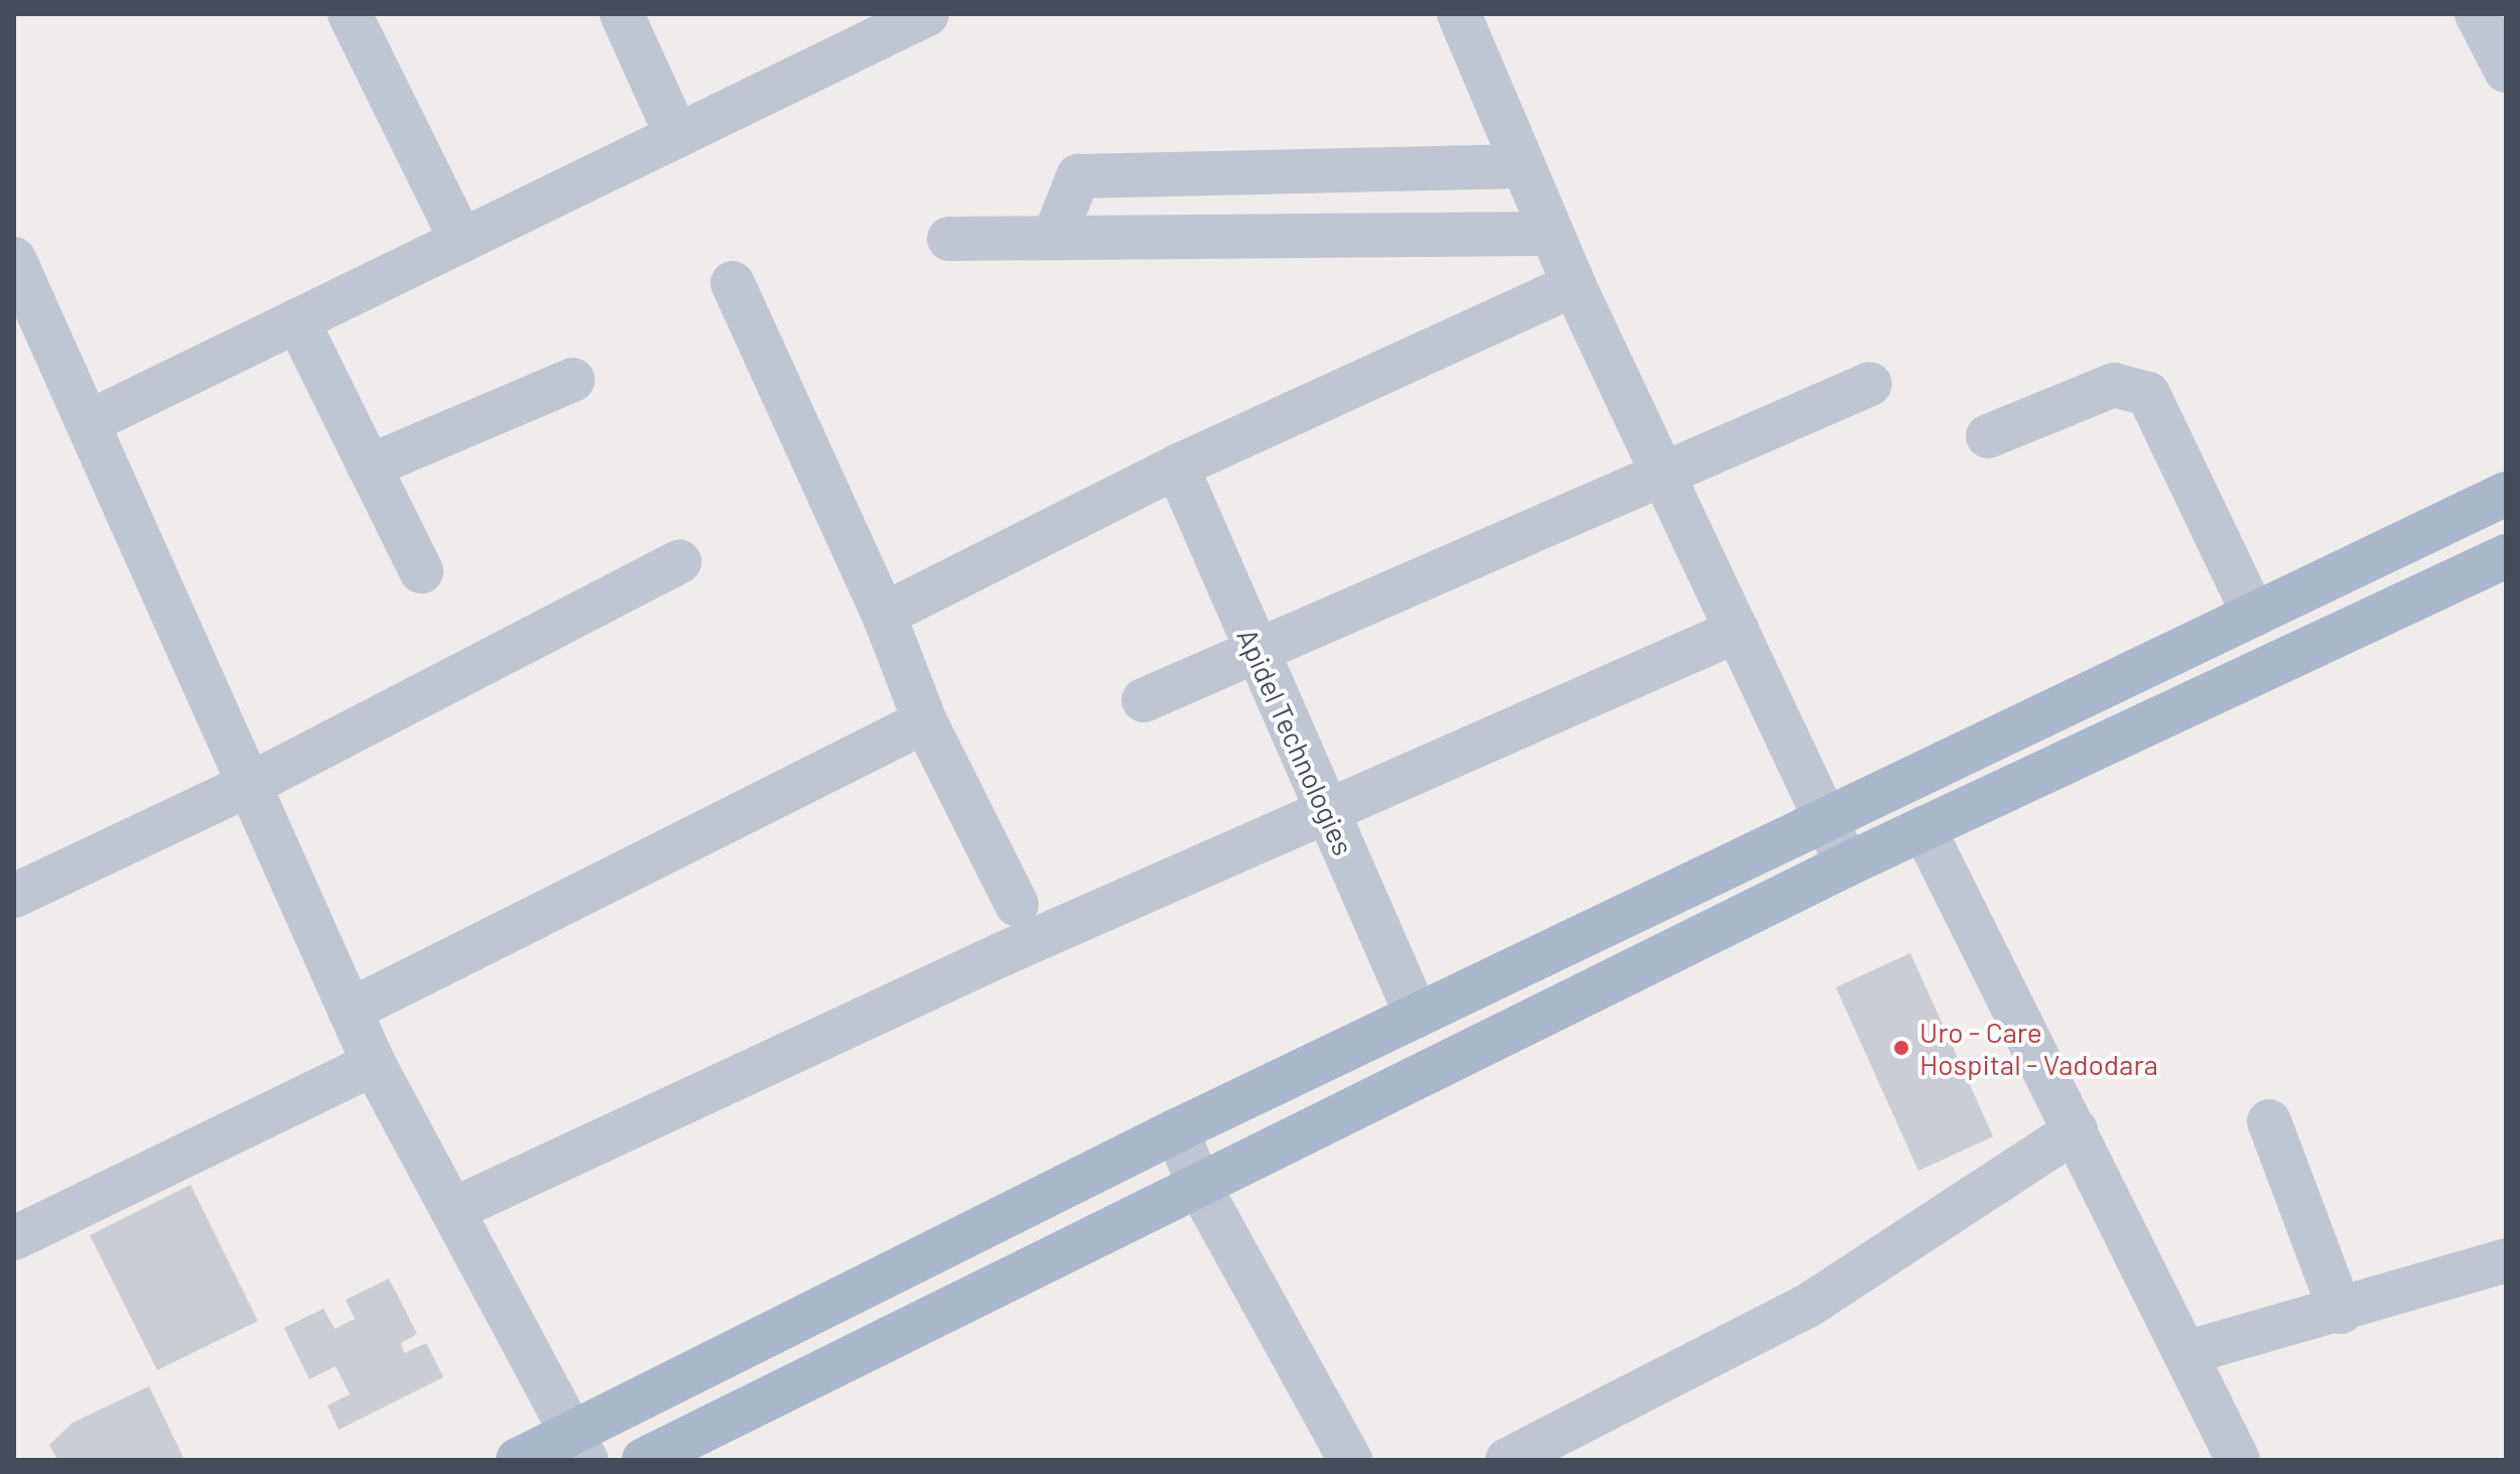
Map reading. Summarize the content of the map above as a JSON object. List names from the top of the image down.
{
  "streets": {
    "street": ["Apidel Technologies"]
  },
  "places": ["Uro - Care Hospital - Vadodara"]
}
